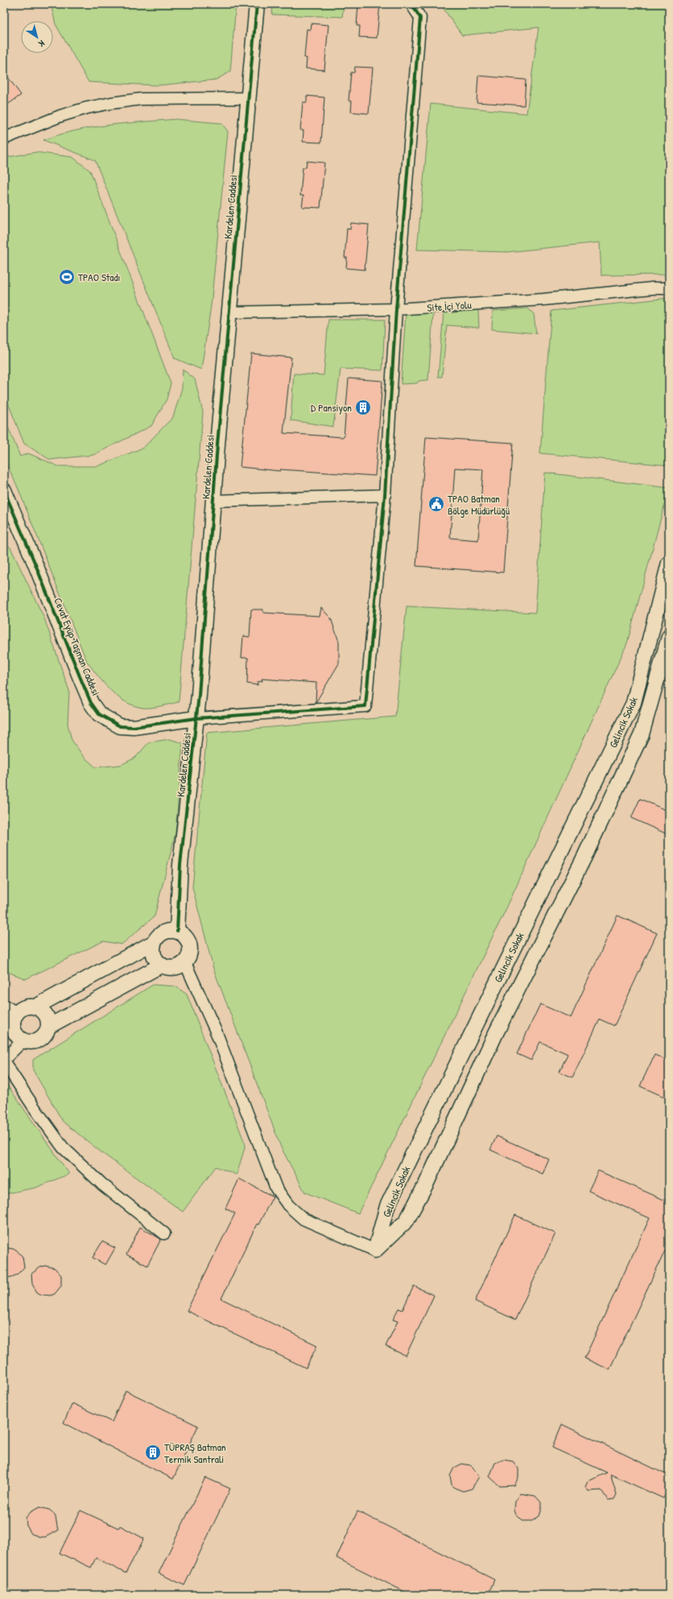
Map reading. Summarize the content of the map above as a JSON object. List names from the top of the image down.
{
  "streets": {
    "street": [
      "Kardelen Caddesi",
      "Site İçi Yolu",
      "Cevat Eyüp Taşman Caddesi",
      "Gelincik Sokak"
    ]
  },
  "crossings": [
    ["Kardelen Caddesi", "Site İçi Yolu"],
    ["Kardelen Caddesi", "Cevat Eyüp Taşman Caddesi"]
  ],
  "places": {
    "sports": ["TPAO Stadı"],
    "building": ["D Pansiyon", "TÜPRAŞ Batman Termik Santrali"],
    "public building": ["TPAO Batman Bölge Müdürlüğü"]
  },
  "north": "bottom right"
}
